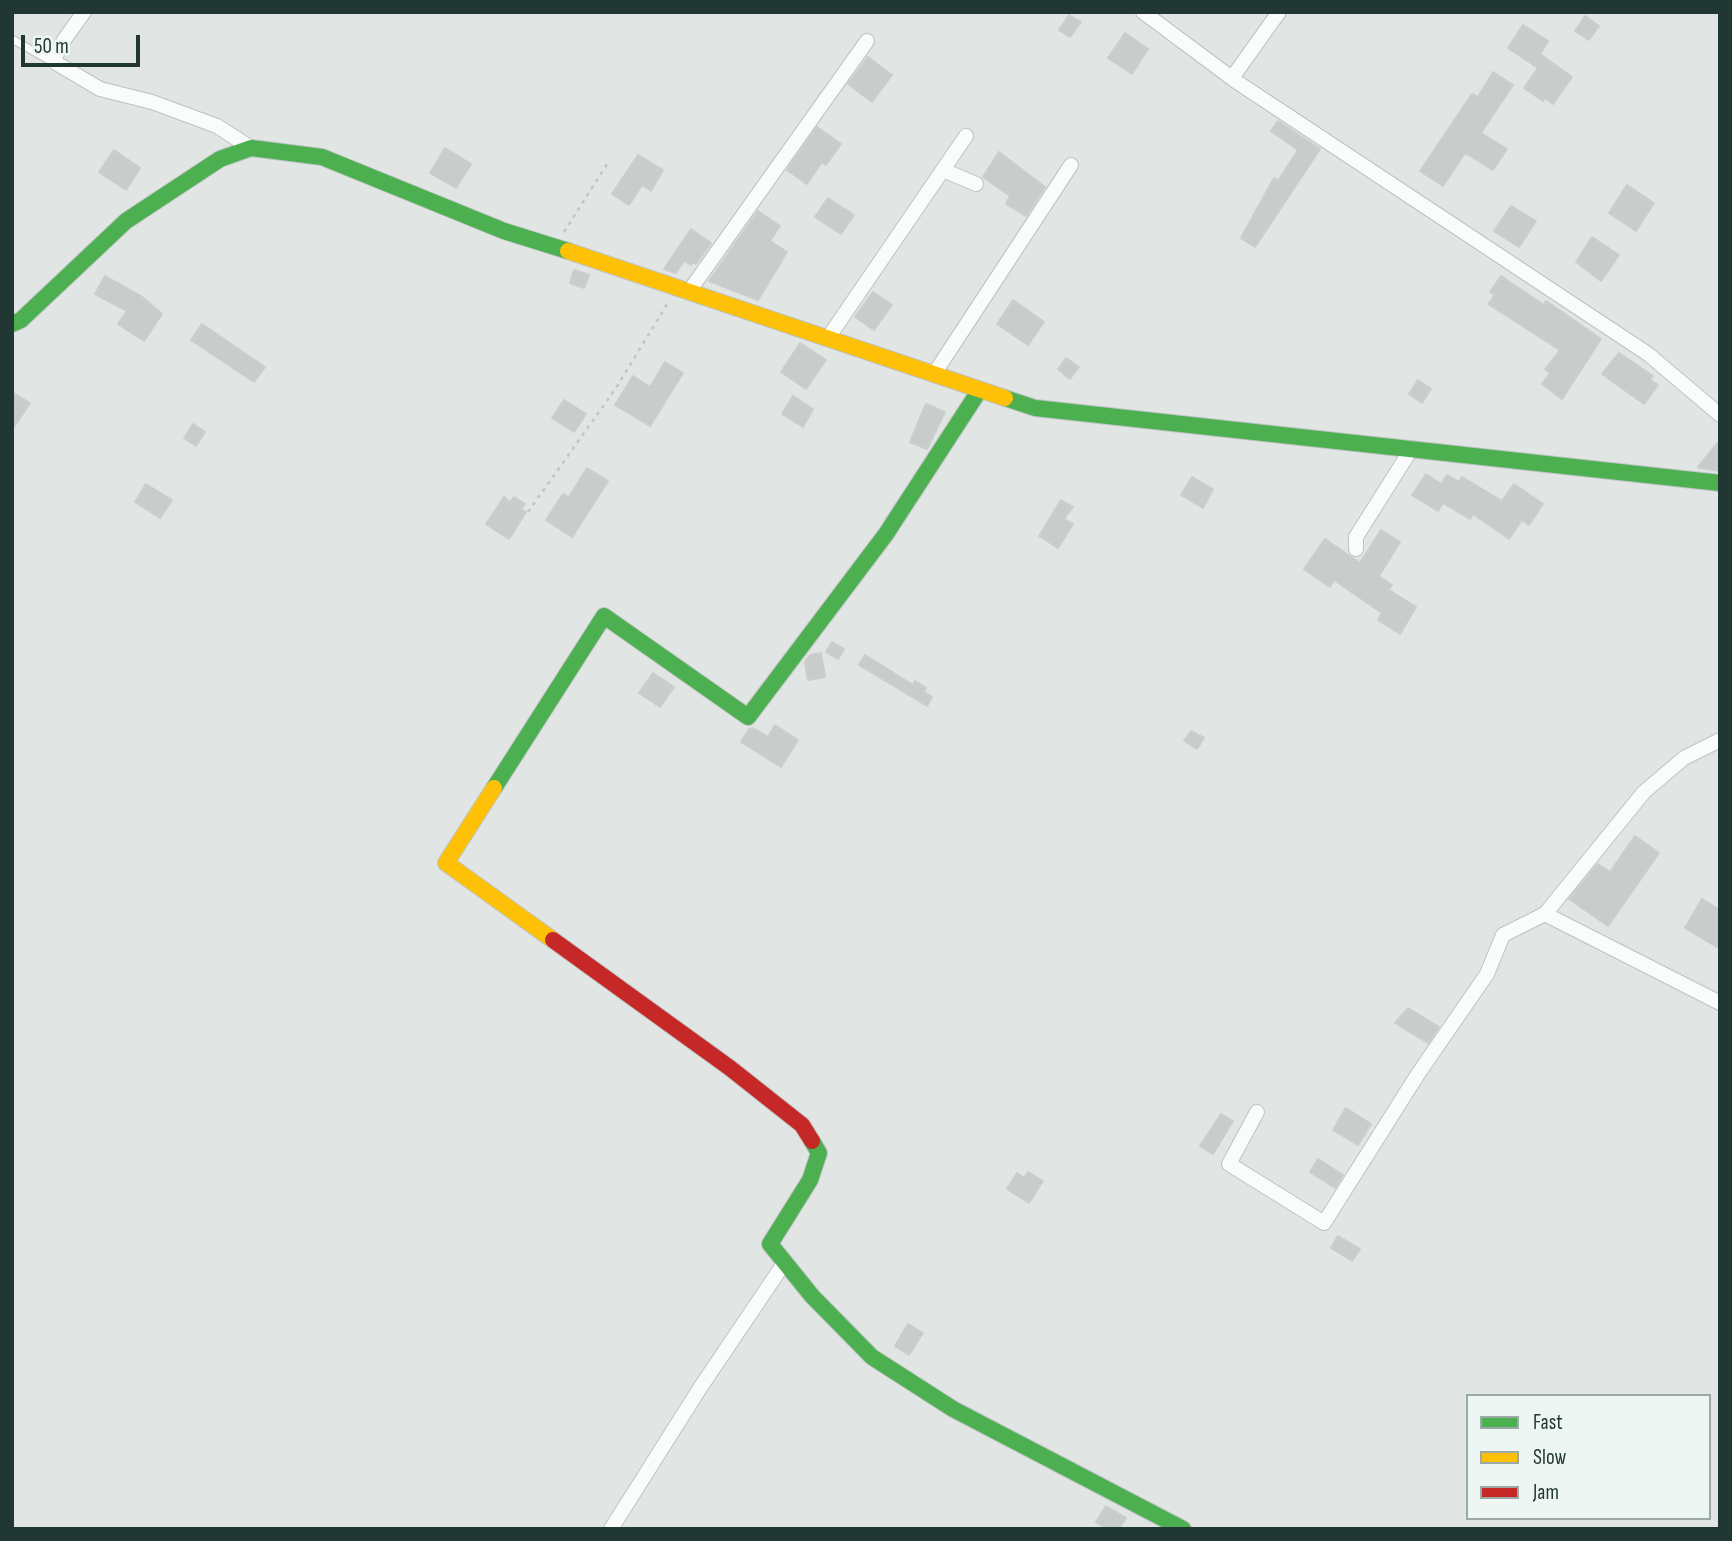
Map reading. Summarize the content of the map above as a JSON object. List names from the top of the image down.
{
  "legend": ["Fast", "Slow", "Jam"],
  "scale_bar": "50 m"
}
